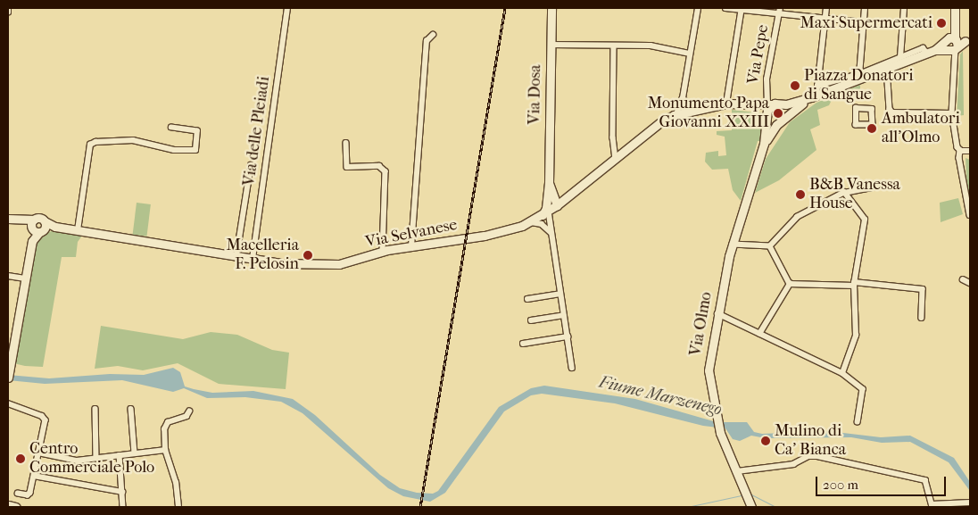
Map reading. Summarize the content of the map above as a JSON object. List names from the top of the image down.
{
  "streets": {
    "street": [
      "Via Pepe",
      "Via Dosa",
      "Via delle Pleiadi",
      "Via Selvanese",
      "Via Olmo"
    ]
  },
  "crossings": [
    ["Via Pepe", "Via Selvanese"],
    ["Via Pepe", "Via Olmo"],
    ["Via delle Pleiadi", "Via Selvanese"],
    ["Via Selvanese", "Via Olmo"]
  ],
  "water": ["Fiume Marzenego"],
  "places": [
    "Maxi Supermercati",
    "Piazza Donatori di Sangue",
    "Monumento Papa Giovanni XXIII",
    "Ambulatori all'Olmo",
    "B&B Vanessa House",
    "Macelleria F. Pelosin",
    "Mulino di Ca’ Bianca",
    "Centro Commerciale Polo"
  ],
  "scale_bar": "200 m"
}
